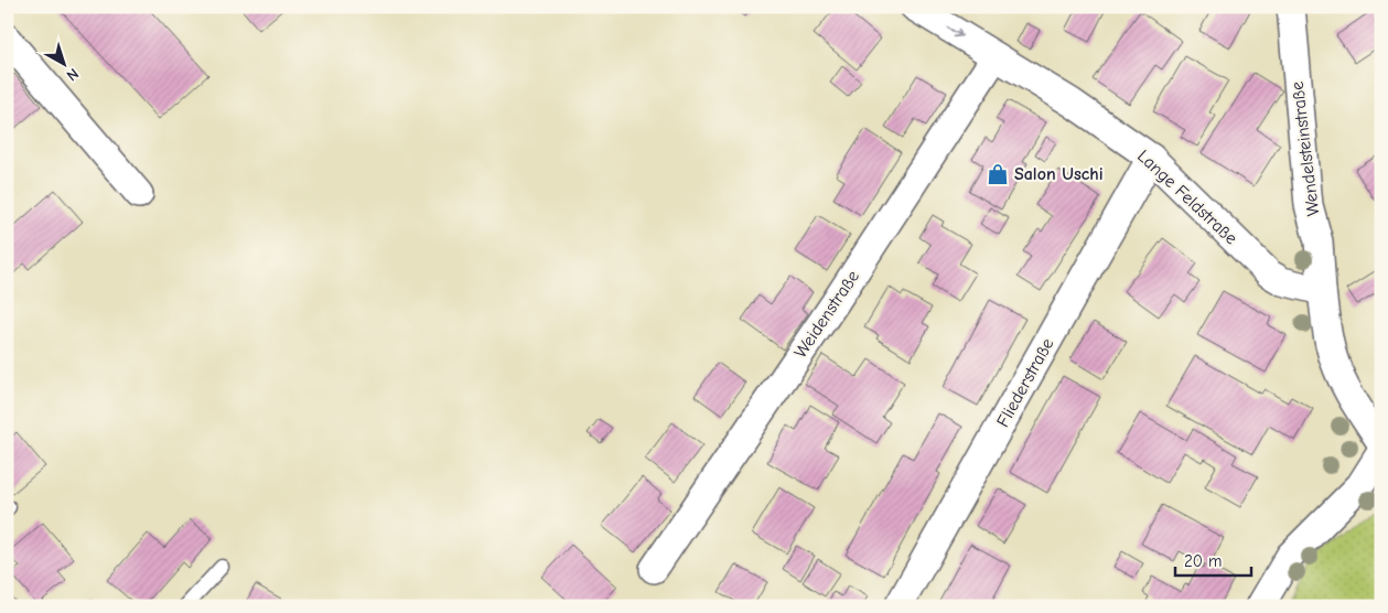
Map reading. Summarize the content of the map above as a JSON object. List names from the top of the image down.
{
  "streets": {
    "street": [
      "Wendelsteinstraße",
      "Lange Feldstraße",
      "Weidenstraße",
      "Fliederstraße"
    ]
  },
  "crossings": [
    ["Wendelsteinstraße", "Lange Feldstraße"],
    ["Lange Feldstraße", "Weidenstraße"],
    ["Lange Feldstraße", "Fliederstraße"]
  ],
  "places": {
    "shop": ["Salon Uschi"]
  },
  "scale_bar": "20 m",
  "north": "bottom right"
}
